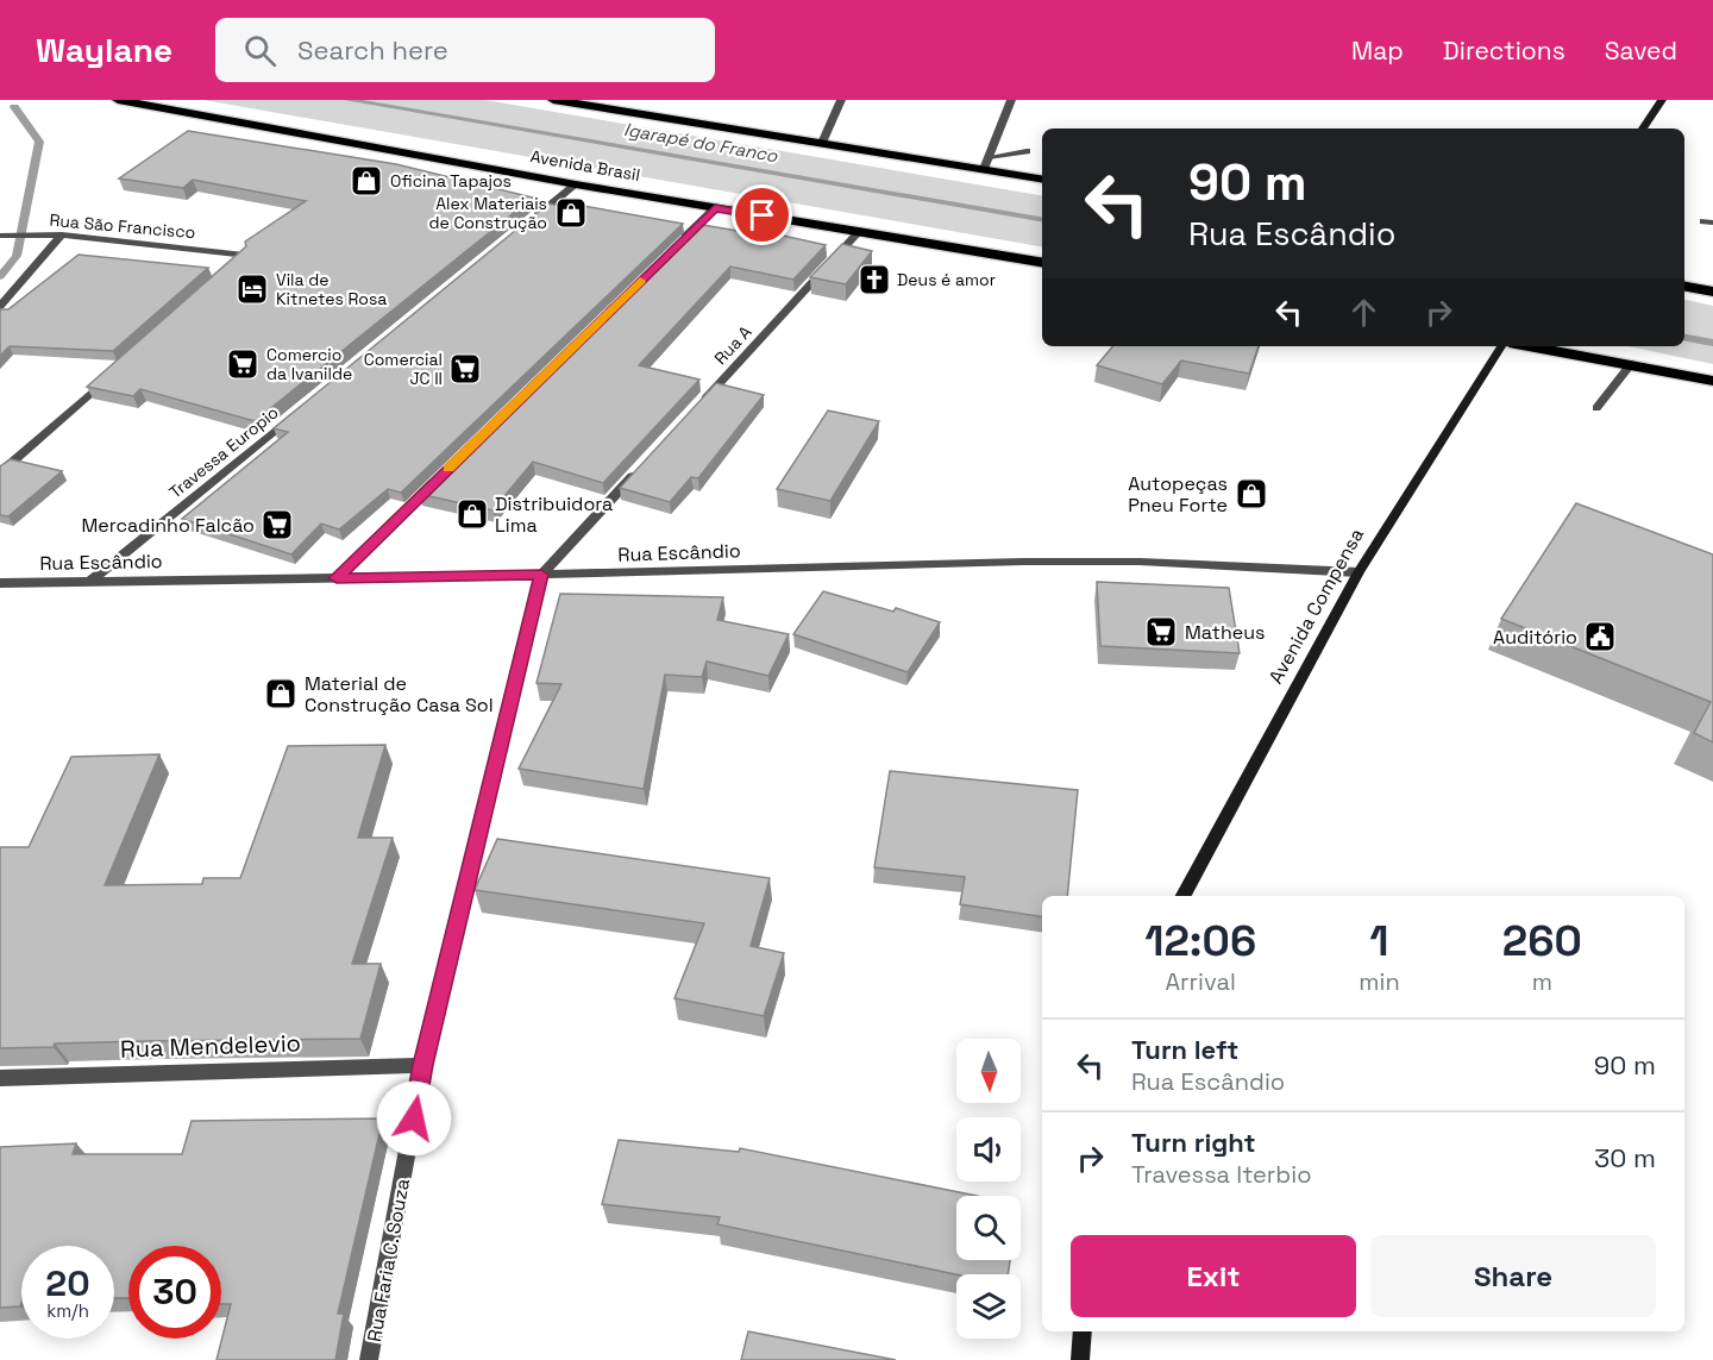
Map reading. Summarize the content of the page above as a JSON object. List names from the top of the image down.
{
  "streets": {
    "highway": ["Avenida Brasil"],
    "street": [
      "Rua São Francisco",
      "Rua A",
      "Travessa Europio",
      "Rua Escândio",
      "Avenida Compensa",
      "Rua Mendelevio",
      "Rua Faria C. Souza"
    ]
  },
  "crossings": [
    ["Avenida Brasil", "Rua A"],
    ["Travessa Europio", "Rua Escândio"],
    ["Rua Escândio", "Avenida Compensa"],
    ["Rua Escândio", "Rua Faria C. Souza"],
    ["Rua Mendelevio", "Rua Faria C. Souza"]
  ],
  "water": ["Igarapé do Franco"],
  "places": {
    "shop": [
      "Oficina Tapajos",
      "Alex Materiais de Construção",
      "Autopeças Pneu Forte",
      "Distribuidora Lima",
      "Material de Construção Casa Sol"
    ],
    "church": ["Deus é amor"],
    "hotel": ["Vila de Kitnetes Rosa"],
    "supermarket": [
      "Comercio da Ivanilde",
      "Comercial JC II",
      "Mercadinho Falcão",
      "Matheus"
    ],
    "public building": ["Auditório"]
  },
  "north": "bottom",
  "page": {
    "header": "Waylane",
    "search": "Search here",
    "nav": ["Map", "Directions", "Saved"],
    "turn": ["90 m", "Rua Escândio"],
    "eta": [
      "12:06",
      "Arrival",
      "1",
      "min",
      "260",
      "m"
    ],
    "list": [
      {
        "name": "Turn left",
        "note": "Rua Escândio",
        "value": "90 m"
      },
      {
        "name": "Turn right",
        "note": "Travessa Iterbio",
        "value": "30 m"
      }
    ],
    "buttons": ["Exit", "Share"],
    "speed": "20 km/h",
    "limit": "30"
  }
}
